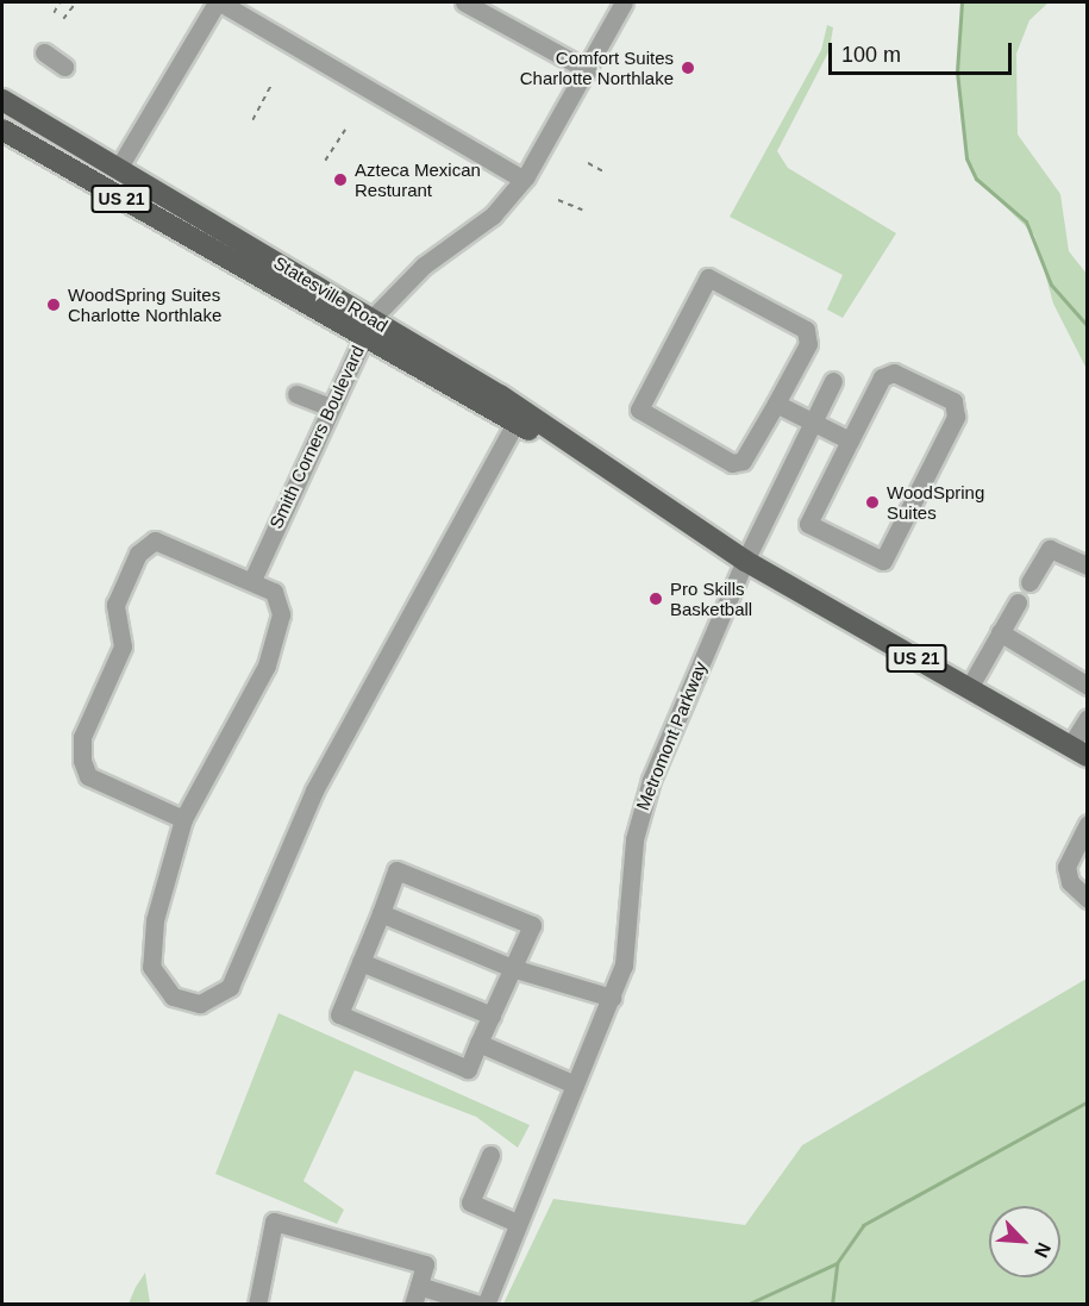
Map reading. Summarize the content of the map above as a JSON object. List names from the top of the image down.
{
  "streets": {
    "main road": ["US 21", "Statesville Road"],
    "street": ["Smith Corners Boulevard", "Metromont Parkway"]
  },
  "crossings": [
    ["Statesville Road", "Smith Corners Boulevard"],
    ["Statesville Road", "Metromont Parkway"]
  ],
  "places": [
    "Comfort Suites Charlotte Northlake",
    "Azteca Mexican Resturant",
    "WoodSpring Suites Charlotte Northlake",
    "WoodSpring Suites",
    "Pro Skills Basketball"
  ],
  "scale_bar": "100 m",
  "north": "bottom right"
}
